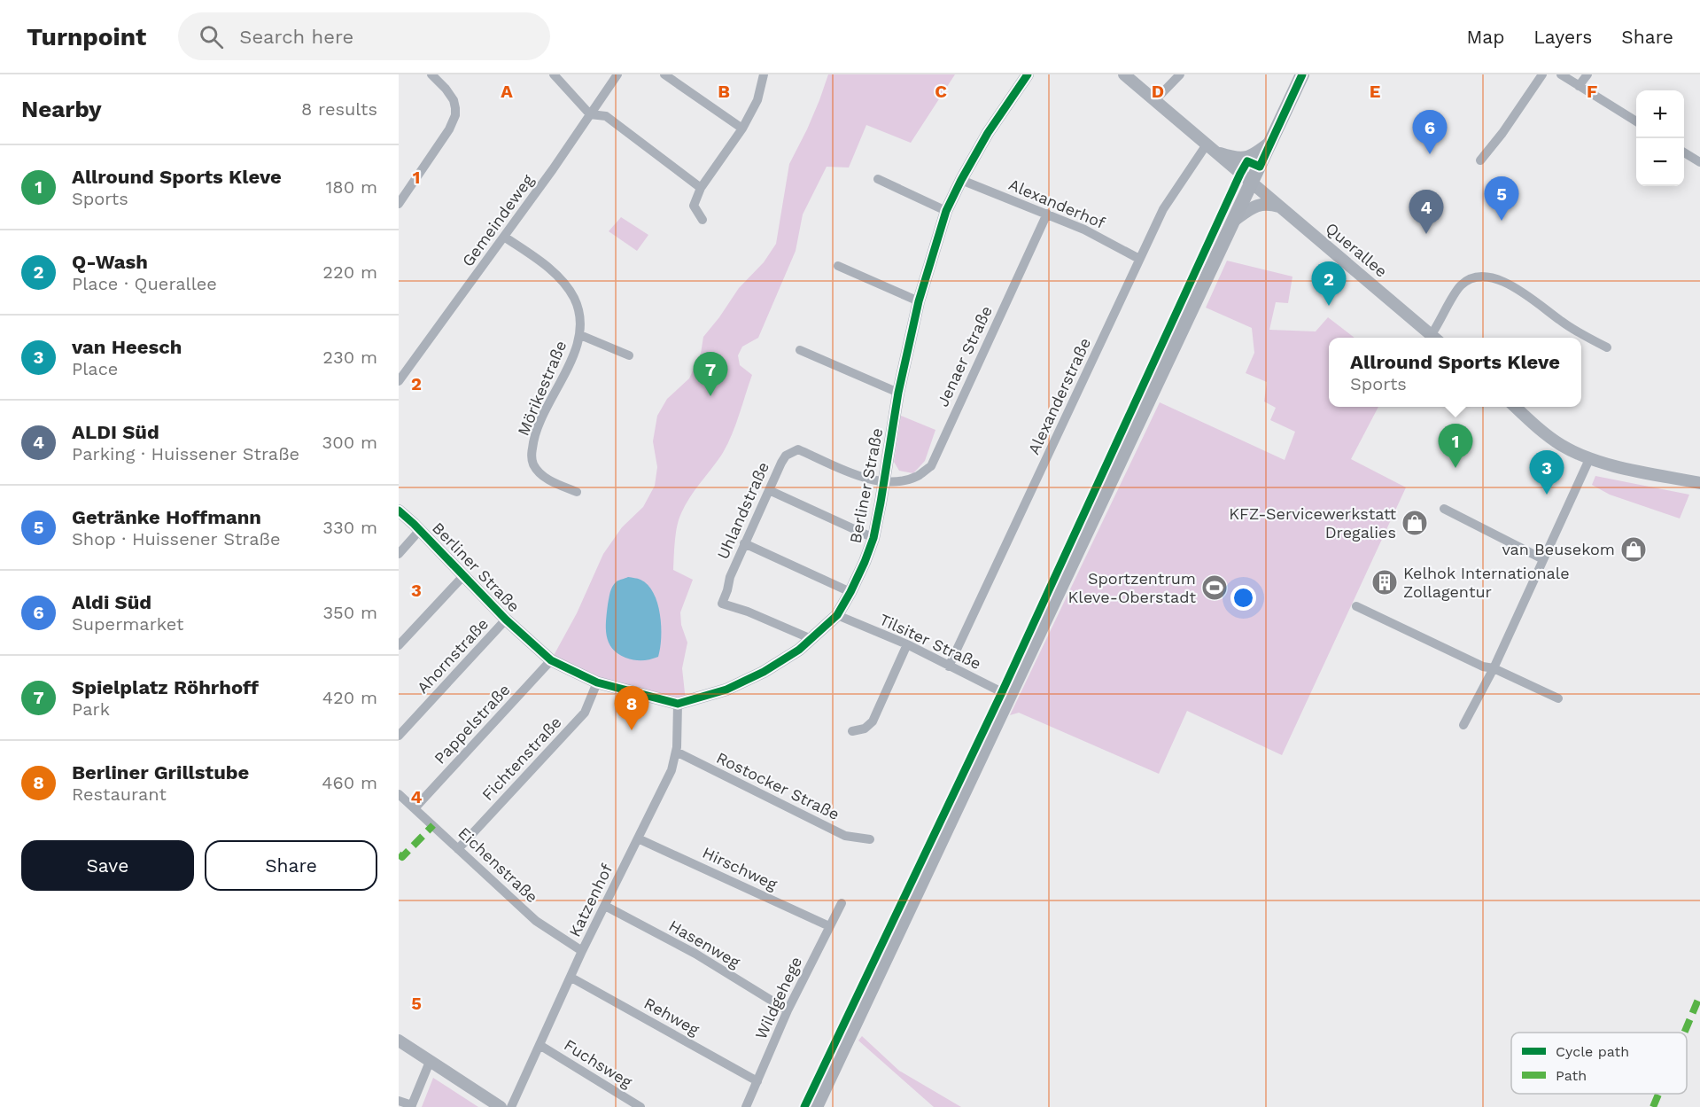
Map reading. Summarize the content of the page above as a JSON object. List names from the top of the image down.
{
  "streets": {
    "street": [
      "Alexanderhof",
      "Gemeindeweg",
      "Querallee",
      "Jenaer Straße",
      "Mörikestraße",
      "Alexanderstraße",
      "Berliner Straße",
      "Uhlandstraße",
      "Tilsiter Straße",
      "Ahornstraße",
      "Pappelstraße",
      "Fichtenstraße",
      "Rostocker Straße",
      "Eichenstraße",
      "Hirschweg",
      "Katzenhof",
      "Hasenweg",
      "Wildgehege",
      "Rehweg",
      "Fuchsweg"
    ]
  },
  "crossings": [
    ["Alexanderhof", "Jenaer Straße"],
    ["Alexanderhof", "Alexanderstraße"],
    ["Alexanderhof", "Berliner Straße"],
    ["Gemeindeweg", "Mörikestraße"],
    ["Querallee", "Alexanderstraße"],
    ["Jenaer Straße", "Berliner Straße"],
    ["Jenaer Straße", "Uhlandstraße"],
    ["Alexanderstraße", "Tilsiter Straße"],
    ["Berliner Straße", "Uhlandstraße"],
    ["Berliner Straße", "Tilsiter Straße"],
    ["Berliner Straße", "Ahornstraße"],
    ["Berliner Straße", "Pappelstraße"],
    ["Berliner Straße", "Fichtenstraße"],
    ["Berliner Straße", "Katzenhof"],
    ["Pappelstraße", "Eichenstraße"],
    ["Fichtenstraße", "Eichenstraße"],
    ["Rostocker Straße", "Katzenhof"],
    ["Eichenstraße", "Katzenhof"],
    ["Hirschweg", "Katzenhof"],
    ["Hirschweg", "Wildgehege"],
    ["Katzenhof", "Hasenweg"],
    ["Katzenhof", "Rehweg"],
    ["Katzenhof", "Fuchsweg"],
    ["Hasenweg", "Wildgehege"],
    ["Wildgehege", "Rehweg"]
  ],
  "places": {
    "shop": ["KFZ-Servicewerkstatt Dregalies", "van Beusekom"],
    "building": ["Kelhok Internationale Zollagentur"],
    "sports": ["Sportzentrum Kleve-Oberstadt"]
  },
  "legend": ["Cycle path", "Path"],
  "page": {
    "header": "Turnpoint",
    "search": "Search here",
    "nav": ["Map", "Layers", "Share"],
    "heading": ["Nearby", "8 results"],
    "map_buttons": ["+", "−"],
    "pins": [
      "6",
      "5",
      "4",
      "2",
      "7",
      "1",
      "3",
      "8"
    ],
    "list": [
      {
        "mark": "1",
        "name": "Allround Sports Kleve",
        "note": "Sports",
        "value": "180 m"
      },
      {
        "mark": "2",
        "name": "Q-Wash",
        "note": "Place · Querallee",
        "value": "220 m"
      },
      {
        "mark": "3",
        "name": "van Heesch",
        "note": "Place",
        "value": "230 m"
      },
      {
        "mark": "4",
        "name": "ALDI Süd",
        "note": "Parking · Huissener Straße",
        "value": "300 m"
      },
      {
        "mark": "5",
        "name": "Getränke Hoffmann",
        "note": "Shop · Huissener Straße",
        "value": "330 m"
      },
      {
        "mark": "6",
        "name": "Aldi Süd",
        "note": "Supermarket",
        "value": "350 m"
      },
      {
        "mark": "7",
        "name": "Spielplatz Röhrhoff",
        "note": "Park",
        "value": "420 m"
      },
      {
        "mark": "8",
        "name": "Berliner Grillstube",
        "note": "Restaurant",
        "value": "460 m"
      }
    ],
    "popup": ["Allround Sports Kleve", "Sports"],
    "buttons": ["Save", "Share"]
  },
  "grid": {
    "columns": [
      "A",
      "B",
      "C",
      "D",
      "E",
      "F"
    ],
    "rows": [
      "1",
      "2",
      "3",
      "4",
      "5"
    ]
  }
}
